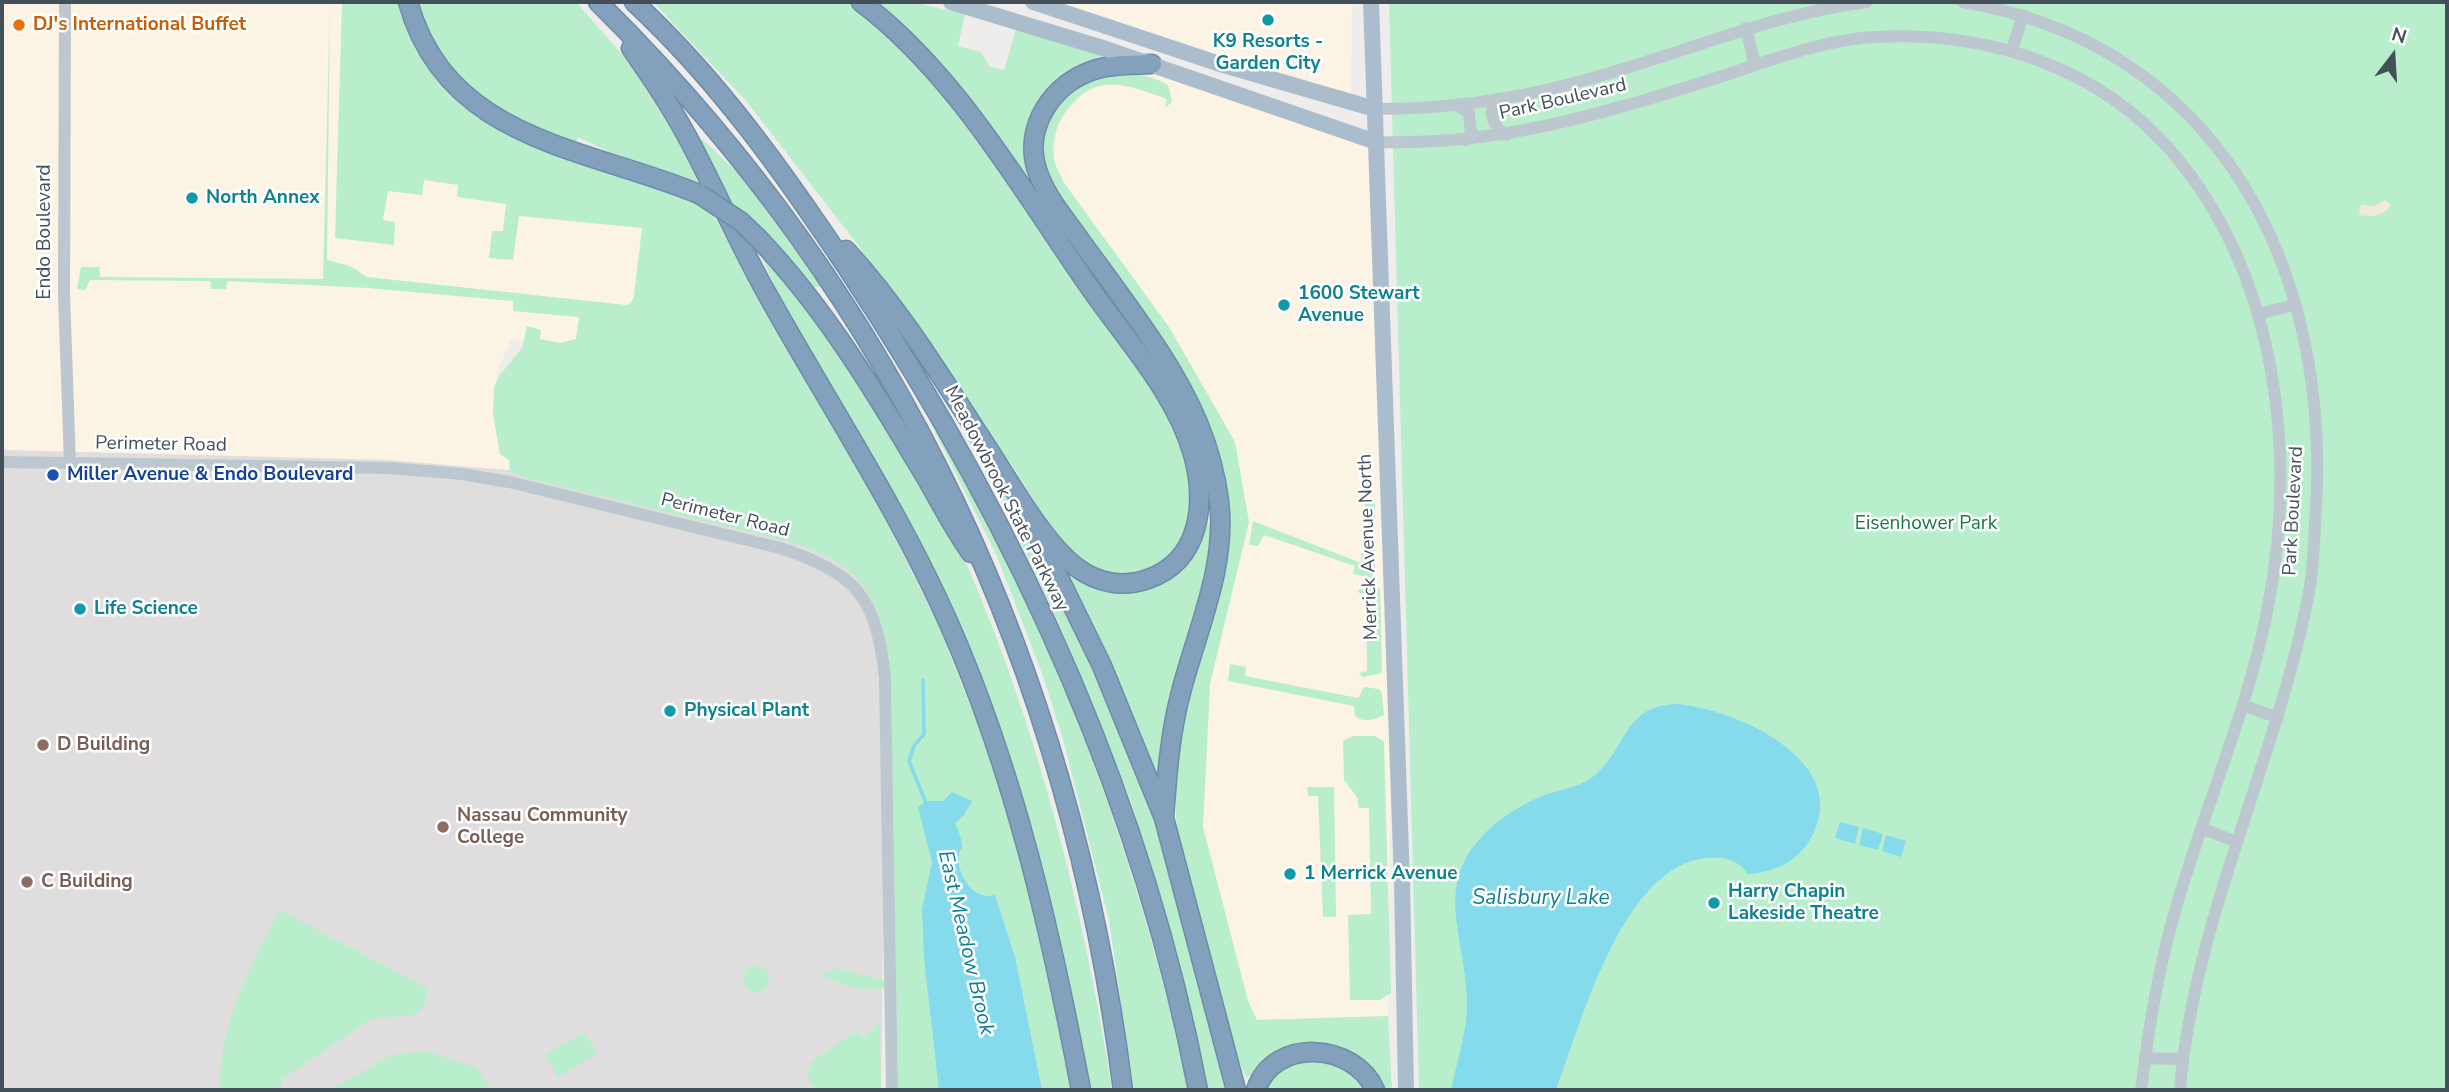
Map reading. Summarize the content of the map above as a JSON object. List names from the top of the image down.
{
  "streets": {
    "highway": ["Meadowbrook State Parkway"],
    "main road": ["Merrick Avenue North"],
    "street": ["Park Boulevard", "Endo Boulevard", "Perimeter Road"]
  },
  "crossings": [
    ["Park Boulevard", "Merrick Avenue North"],
    ["Endo Boulevard", "Perimeter Road"]
  ],
  "water": ["Salisbury Lake", "East Meadow Brook"],
  "parks": ["Eisenhower Park"],
  "places": [
    "K9 Resorts - Garden City",
    "DJ's International Buffet",
    "North Annex",
    "1600 Stewart Avenue",
    "Miller Avenue & Endo Boulevard",
    "Life Science",
    "Physical Plant",
    "D Building",
    "Nassau Community College",
    "1 Merrick Avenue",
    "C Building",
    "Harry Chapin Lakeside Theatre"
  ],
  "north": "top"
}
